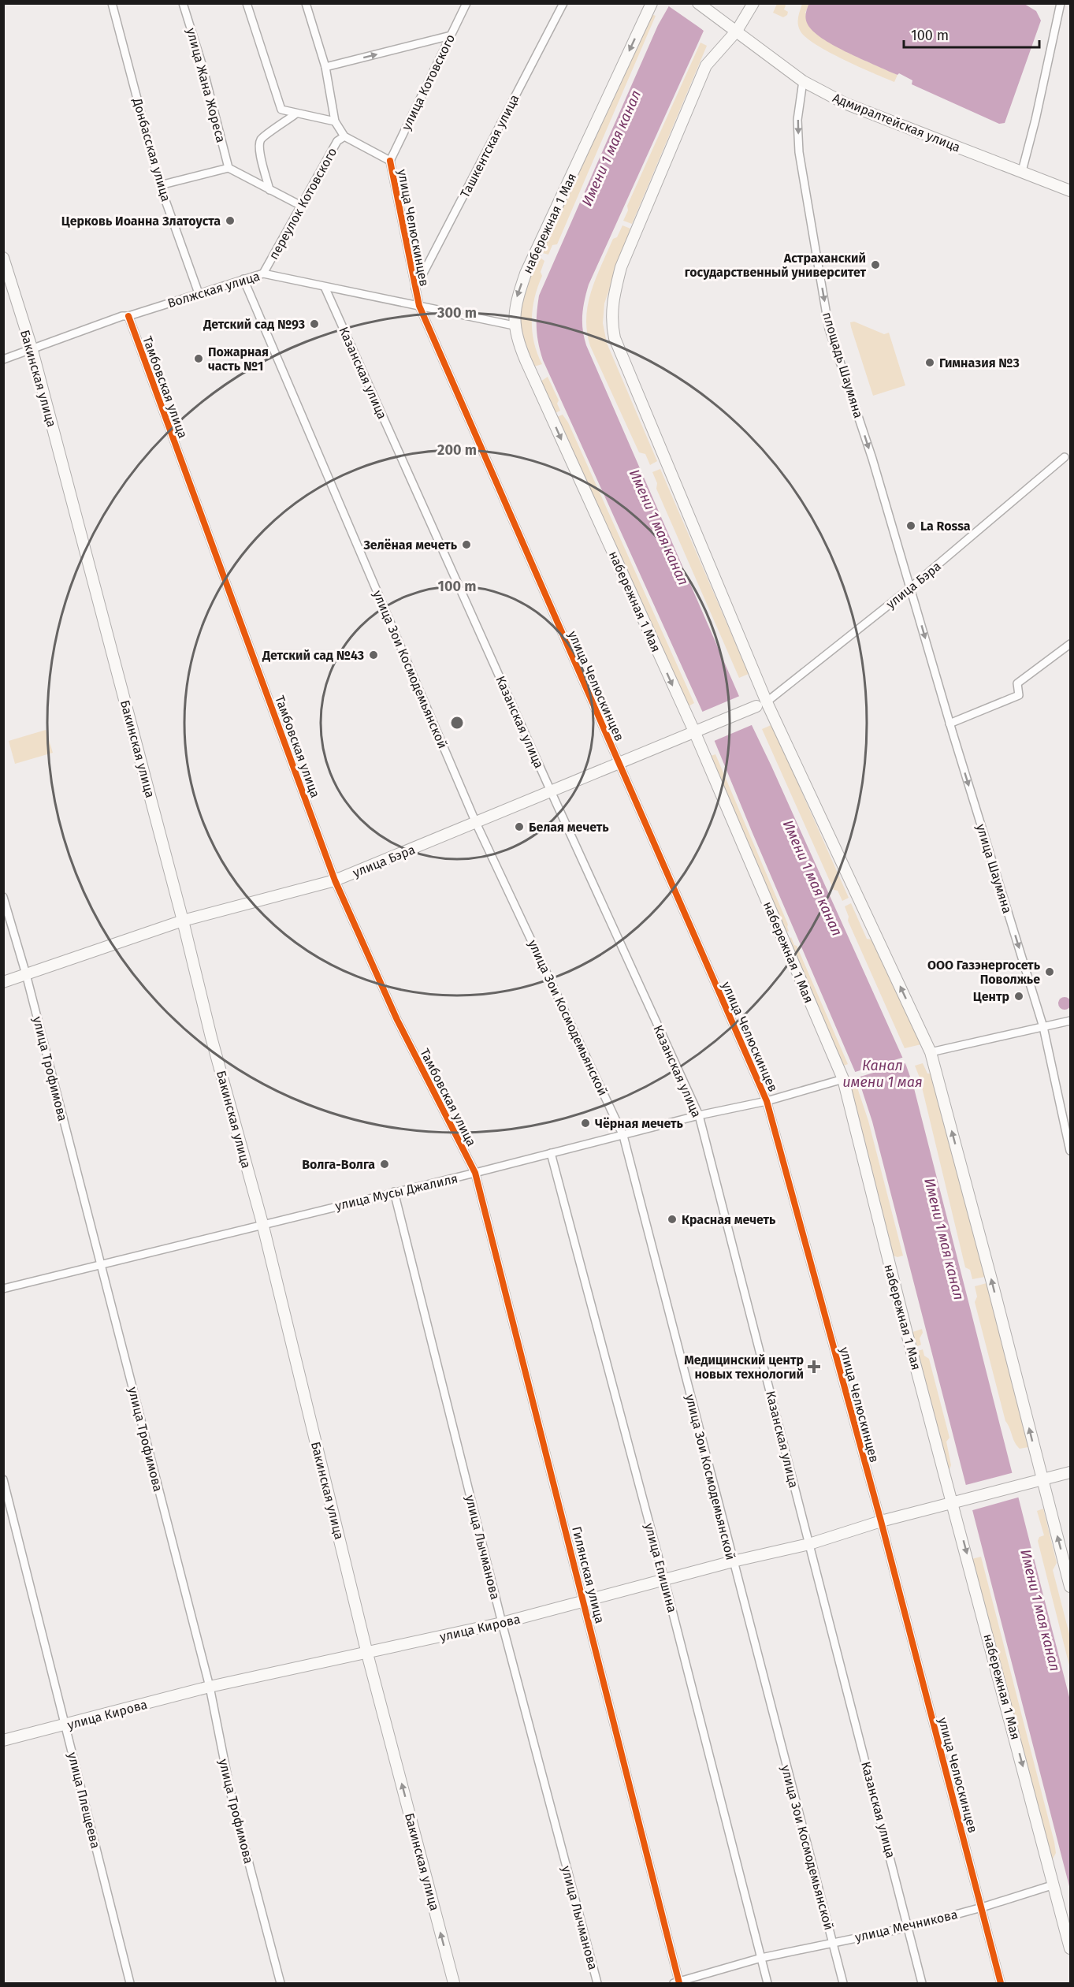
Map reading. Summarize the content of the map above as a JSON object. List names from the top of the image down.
{
  "streets": {
    "main road": [
      "Адмиралтейская улица",
      "набережная 1 Мая",
      "Бакинская улица",
      "улица Бэра",
      "улица Кирова"
    ],
    "street": [
      "улица Котовского",
      "улица Жана Жореса",
      "Ташкентская улица",
      "Донбасская улица",
      "переулок Котовского",
      "улица Челюскинцев",
      "Волжская улица",
      "площадь Шаумяна",
      "Казанская улица",
      "Тамбовская улица",
      "улица Зои Космодемьянской",
      "улица Шаумяна",
      "улица Трофимова",
      "улица Мусы Джалиля",
      "улица Лычманова",
      "улица Епишина",
      "Гилянская улица",
      "улица Плещеева",
      "улица Мечникова"
    ]
  },
  "crossings": [
    ["улица Котовского", "улица Челюскинцев"],
    ["Адмиралтейская улица", "площадь Шаумяна"],
    ["Ташкентская улица", "улица Челюскинцев"],
    ["Донбасская улица", "Волжская улица"],
    ["переулок Котовского", "Волжская улица"],
    ["набережная 1 Мая", "Волжская улица"],
    ["набережная 1 Мая", "улица Бэра"],
    ["набережная 1 Мая", "улица Мусы Джалиля"],
    ["набережная 1 Мая", "улица Кирова"],
    ["набережная 1 Мая", "улица Мечникова"],
    ["улица Челюскинцев", "Волжская улица"],
    ["улица Челюскинцев", "улица Бэра"],
    ["улица Челюскинцев", "улица Мусы Джалиля"],
    ["улица Челюскинцев", "улица Кирова"],
    ["улица Челюскинцев", "улица Мечникова"],
    ["Волжская улица", "Казанская улица"],
    ["Волжская улица", "Бакинская улица"],
    ["Волжская улица", "Тамбовская улица"],
    ["Волжская улица", "улица Зои Космодемьянской"],
    ["площадь Шаумяна", "улица Бэра"],
    ["площадь Шаумяна", "улица Шаумяна"],
    ["Казанская улица", "улица Бэра"],
    ["Казанская улица", "улица Мусы Джалиля"],
    ["Казанская улица", "улица Кирова"],
    ["Казанская улица", "улица Мечникова"],
    ["Бакинская улица", "улица Бэра"],
    ["Бакинская улица", "улица Мусы Джалиля"],
    ["Бакинская улица", "улица Кирова"],
    ["Тамбовская улица", "улица Бэра"],
    ["Тамбовская улица", "улица Мусы Джалиля"],
    ["Тамбовская улица", "Гилянская улица"],
    ["улица Бэра", "улица Зои Космодемьянской"],
    ["улица Бэра", "улица Шаумяна"],
    ["улица Бэра", "улица Трофимова"],
    ["улица Зои Космодемьянской", "улица Мусы Джалиля"],
    ["улица Зои Космодемьянской", "улица Кирова"],
    ["улица Зои Космодемьянской", "улица Мечникова"],
    ["улица Трофимова", "улица Мусы Джалиля"],
    ["улица Трофимова", "улица Кирова"],
    ["улица Мусы Джалиля", "улица Лычманова"],
    ["улица Мусы Джалиля", "улица Епишина"],
    ["улица Мусы Джалиля", "Гилянская улица"],
    ["улица Лычманова", "улица Кирова"],
    ["улица Епишина", "улица Кирова"],
    ["улица Епишина", "улица Мечникова"],
    ["Гилянская улица", "улица Кирова"],
    ["Гилянская улица", "улица Мечникова"],
    ["улица Кирова", "улица Плещеева"]
  ],
  "one_way": ["площадь Шаумяна", "улица Шаумяна"],
  "water": ["Имени 1 мая канал", "Канал имени 1 мая"],
  "places": {
    "other": [
      "Церковь Иоанна Златоуста",
      "Астраханский государственный университет",
      "Детский сад №93",
      "Пожарная часть №1",
      "Гимназия №3",
      "La Rossa",
      "Зелёная мечеть",
      "Детский сад №43",
      "Белая мечеть",
      "ООО Газэнергосеть Поволжье",
      "Центр",
      "Чёрная мечеть",
      "Волга-Волга",
      "Красная мечеть"
    ],
    "health": ["Медицинский центр новых технологий"]
  },
  "scale_bar": "100 m",
  "rings": ["300 m", "200 m", "100 m"]
}
